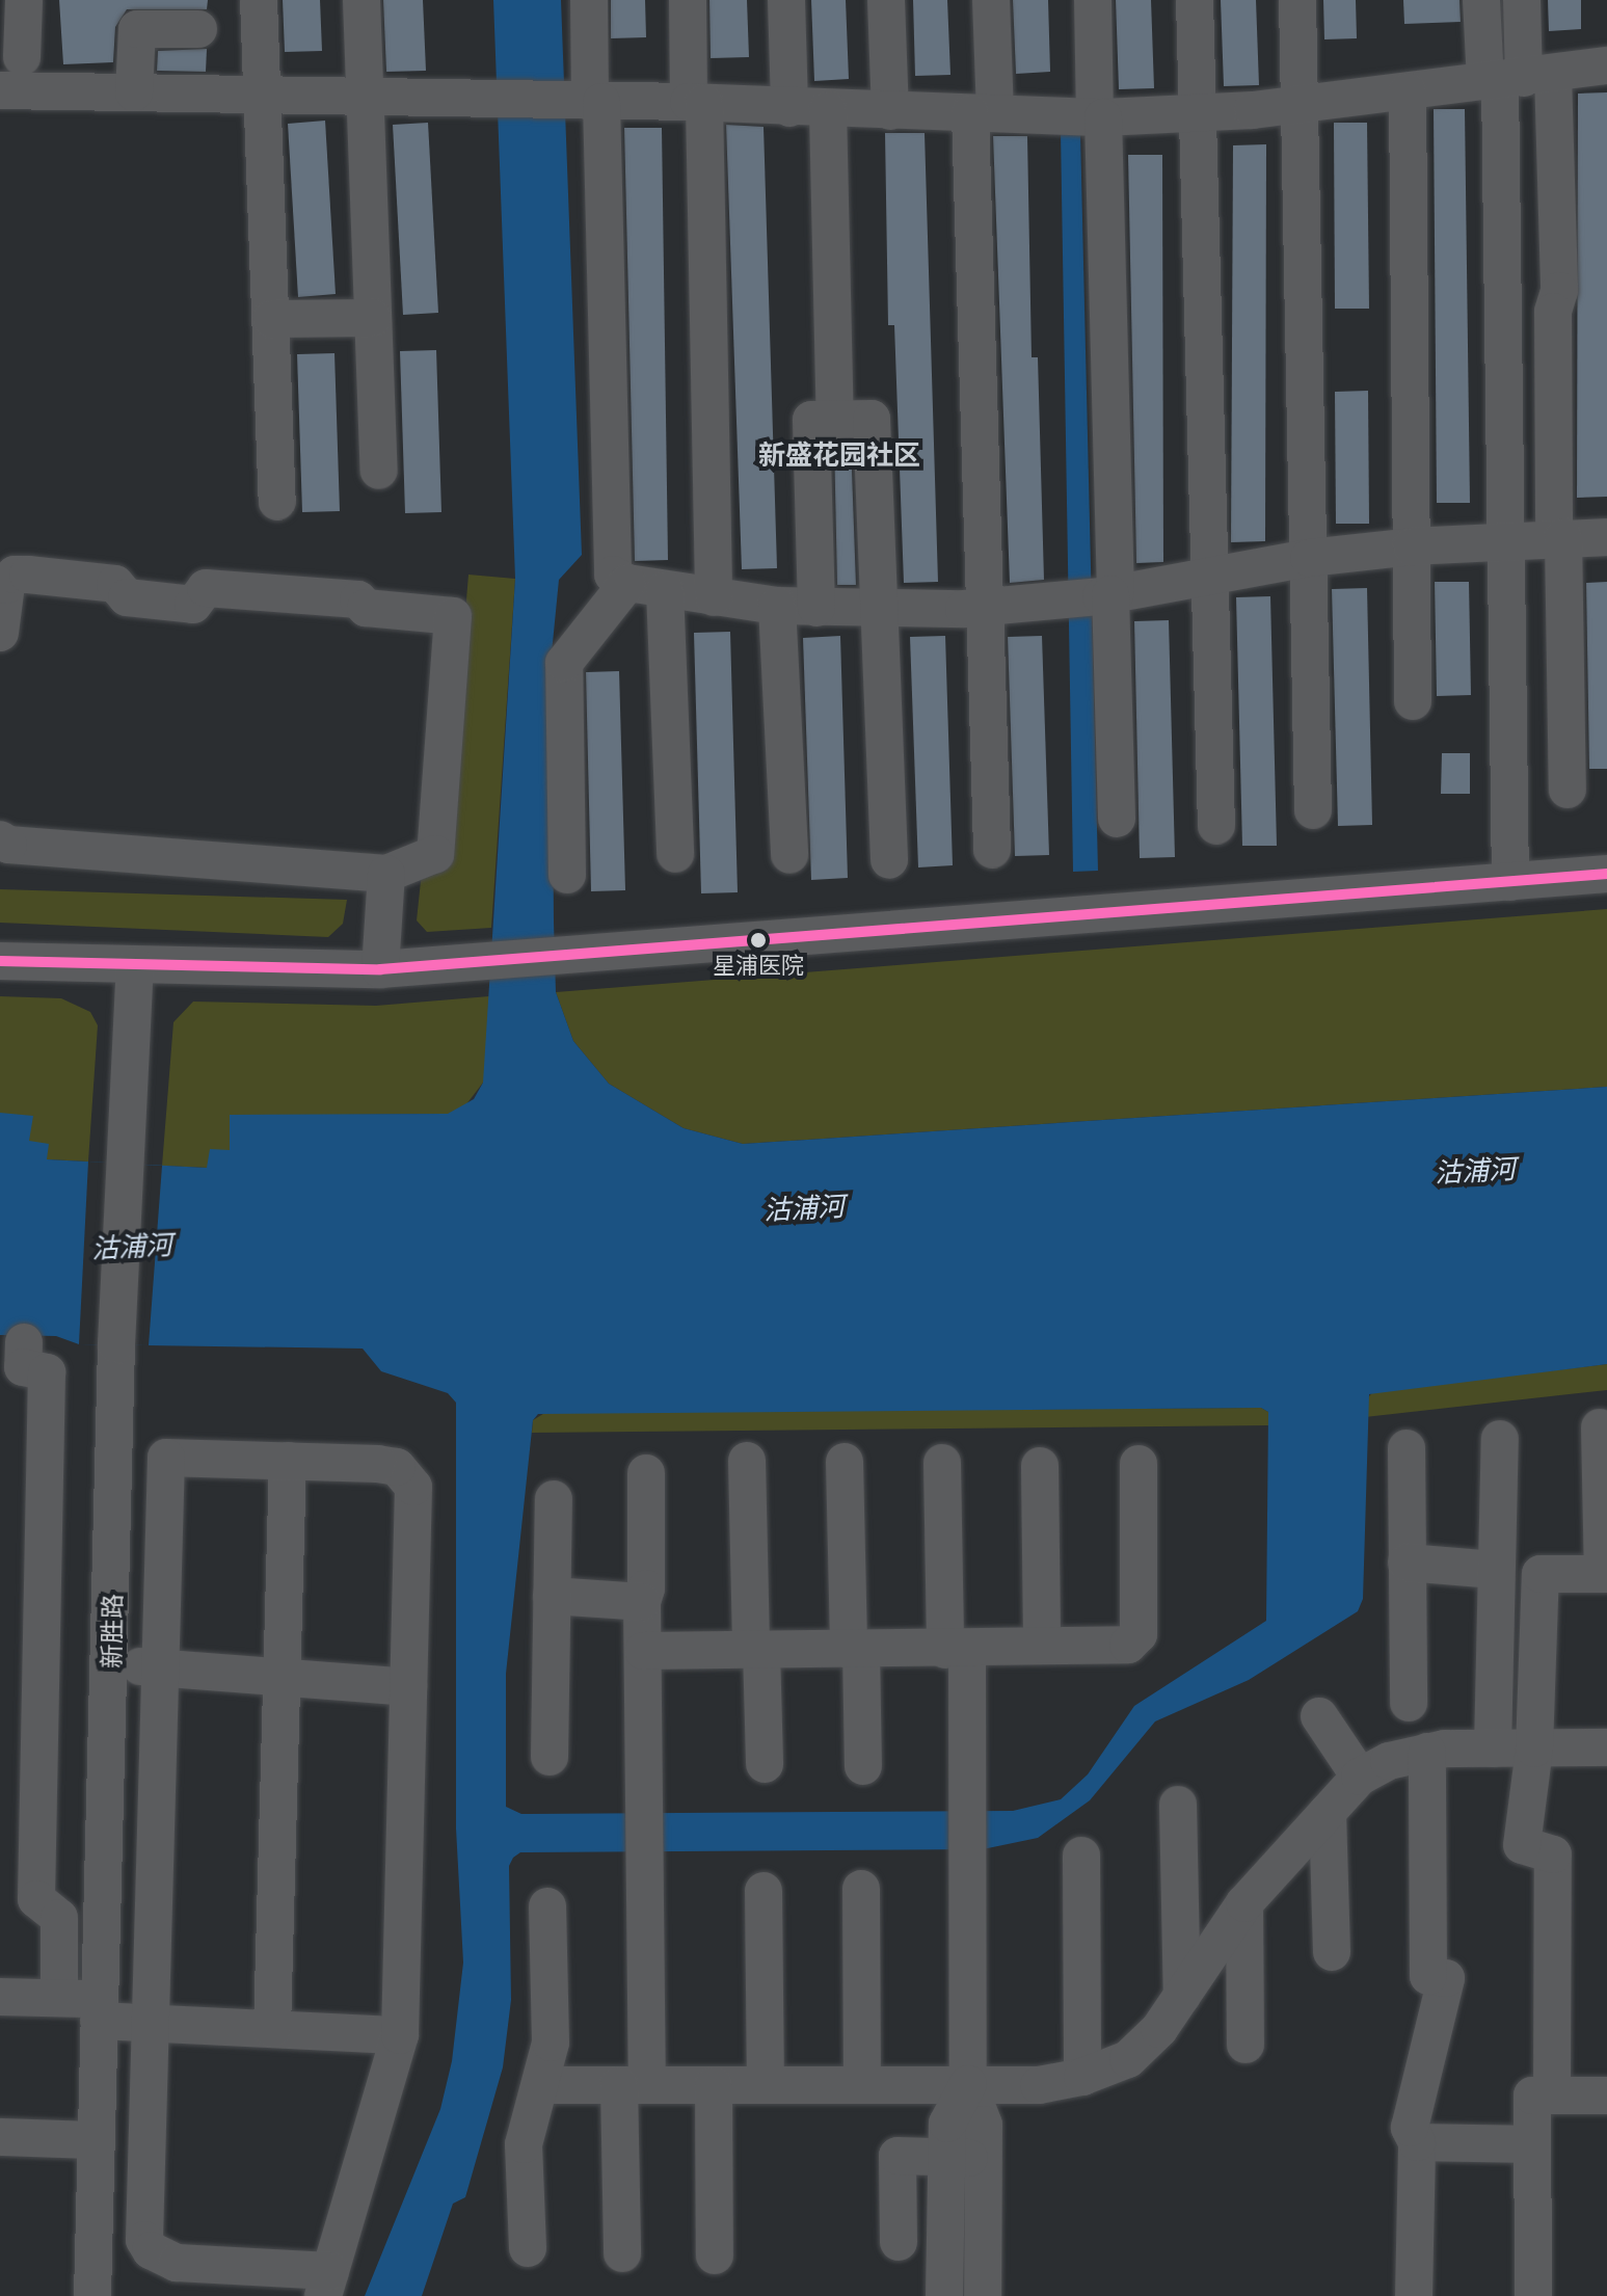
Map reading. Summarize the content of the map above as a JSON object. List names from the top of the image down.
{
  "streets": {
    "street": ["新胜路"]
  },
  "districts": ["新盛花园社区"],
  "water": ["沽浦河"],
  "places": ["星浦医院"]
}
